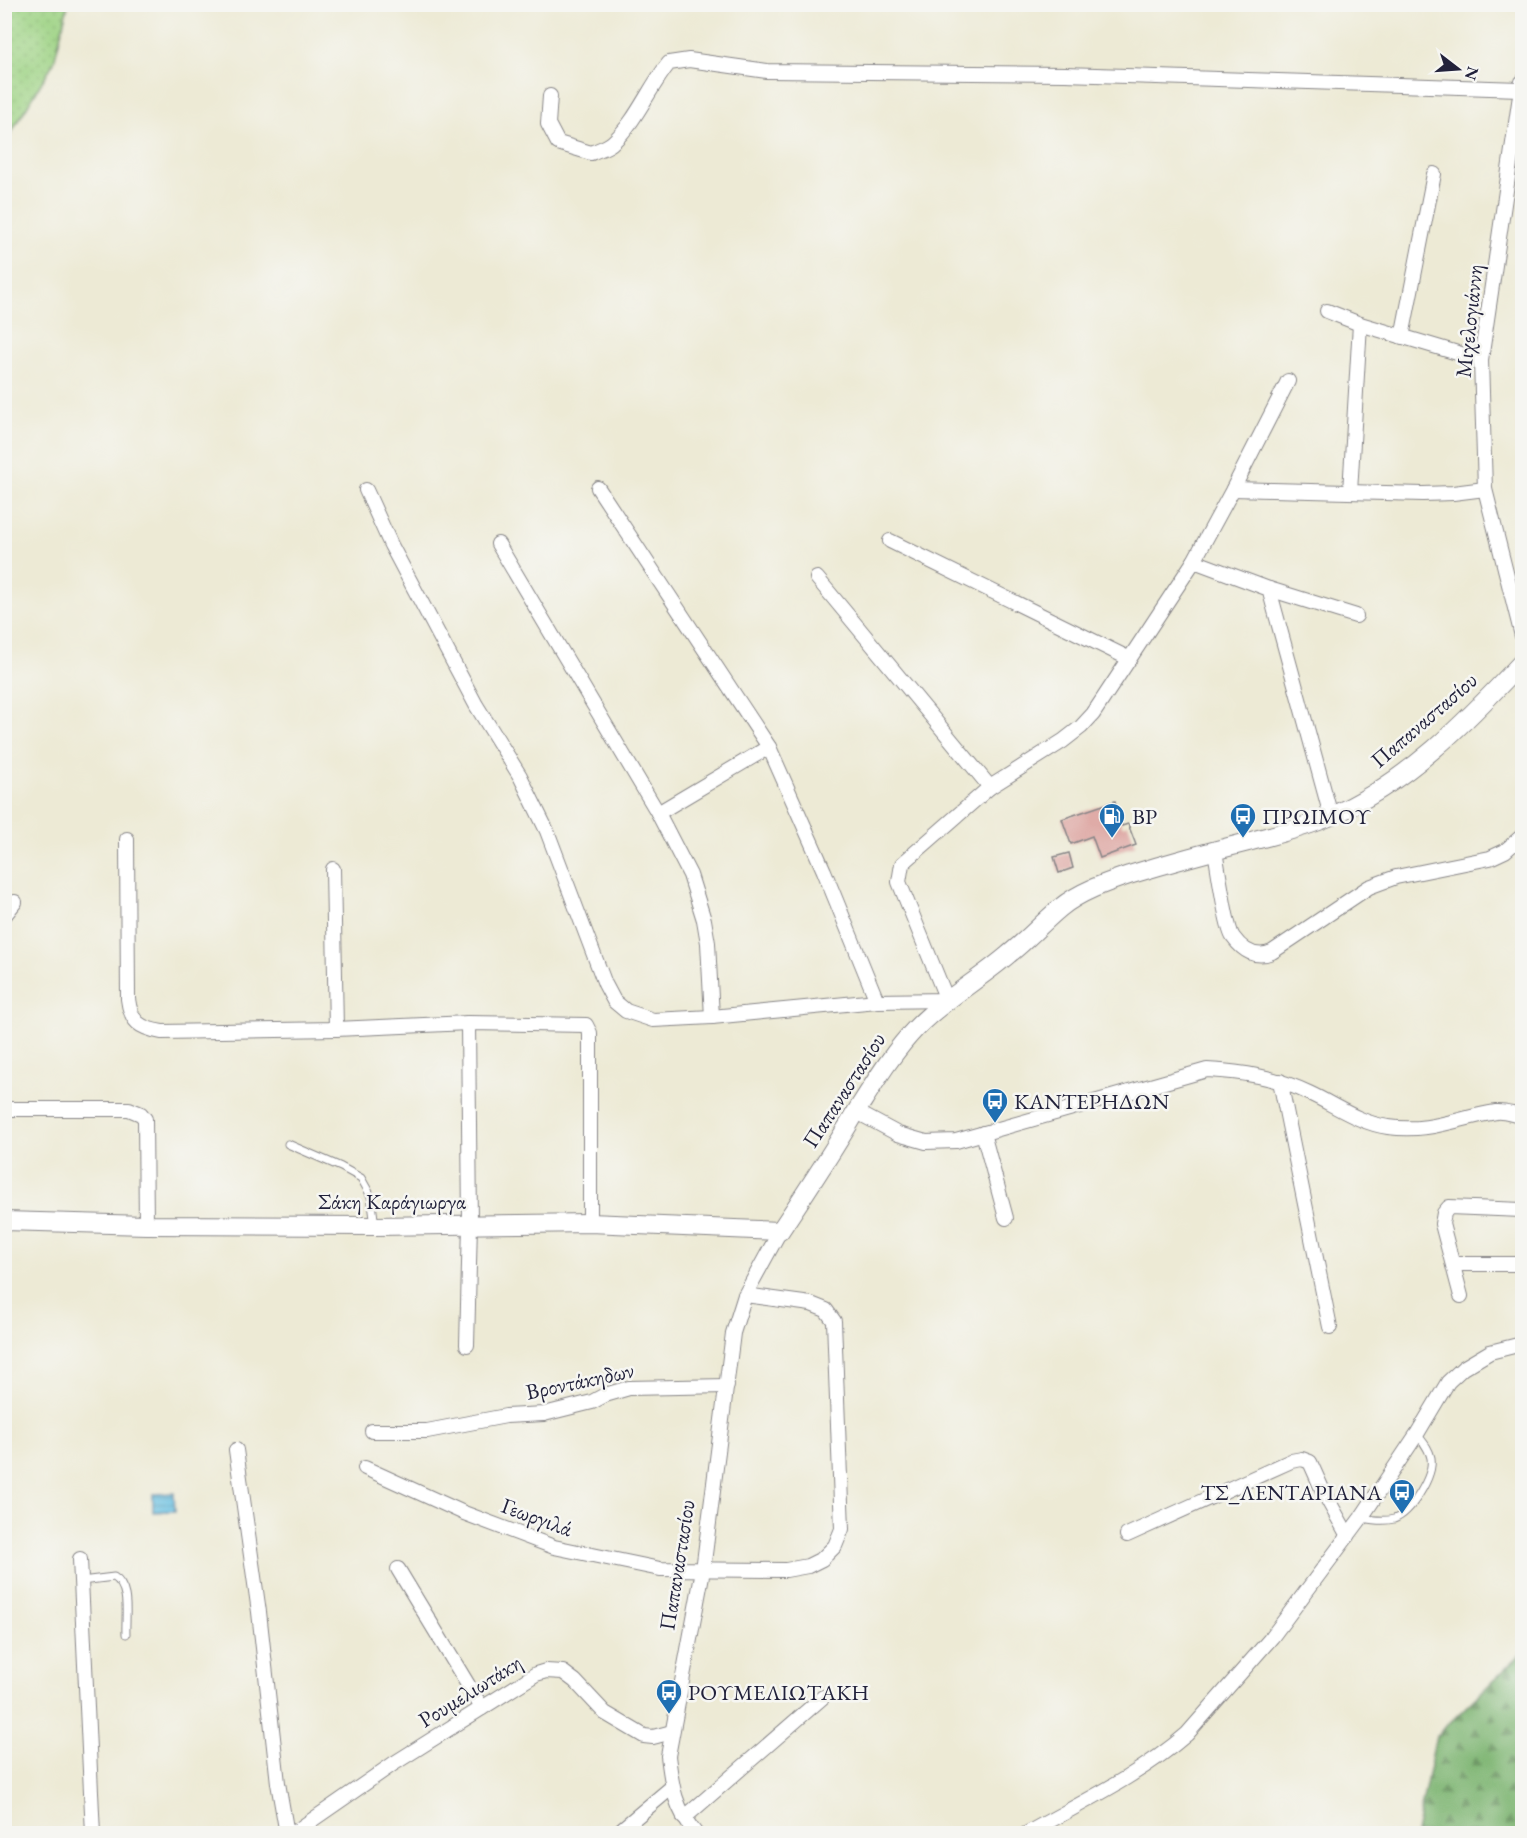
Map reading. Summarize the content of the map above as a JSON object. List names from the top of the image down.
{
  "streets": {
    "street": [
      "Μιχελογιάννη",
      "Παπαναστασίου",
      "Σάκη Καράγιωργα",
      "Βροντάκηδων",
      "Γεωργιλά",
      "Ρουμελιωτάκη"
    ]
  },
  "crossings": [
    ["Παπαναστασίου", "Σάκη Καράγιωργα"],
    ["Παπαναστασίου", "Βροντάκηδων"],
    ["Παπαναστασίου", "Γεωργιλά"],
    ["Παπαναστασίου", "Ρουμελιωτάκη"]
  ],
  "places": {
    "fuel station": ["BP"],
    "bus stop": [
      "ΠΡΩΙΜΟΥ",
      "ΚΑΝΤΕΡΗΔΩΝ",
      "ΤΣ_ΛΕΝΤΑΡΙΑΝΑ",
      "ΡΟΥΜΕΛΙΩΤΑΚΗ"
    ]
  },
  "north": "right"
}
